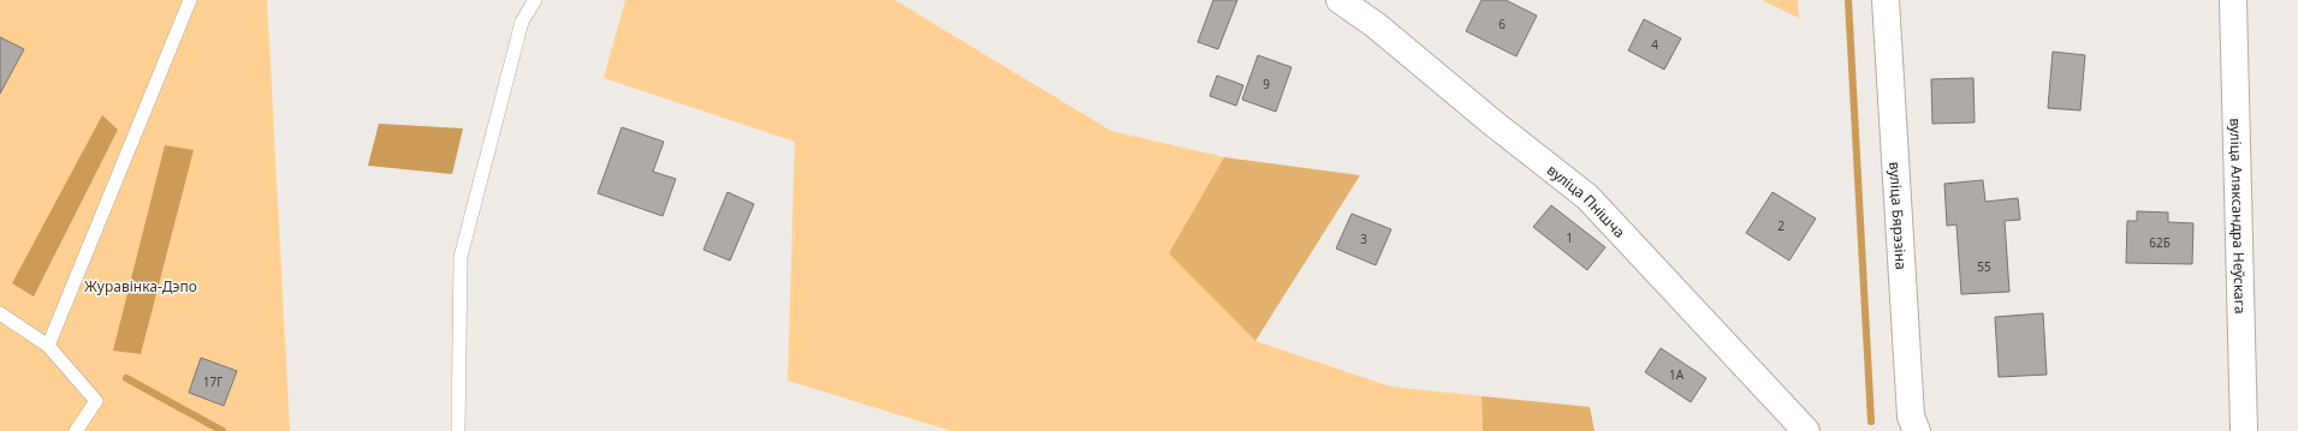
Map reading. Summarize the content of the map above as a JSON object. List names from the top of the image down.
{
  "streets": {
    "street": ["вуліца Пнішча", "вуліца Бярэзіна", "вуліца Аляксандра Неўскага"]
  },
  "parks": ["Журавінка-Дэпо"],
  "house_numbers": [
    "6",
    "4",
    "9",
    "2",
    "1",
    "3",
    "62Б",
    "55",
    "1А",
    "17Г"
  ]
}
